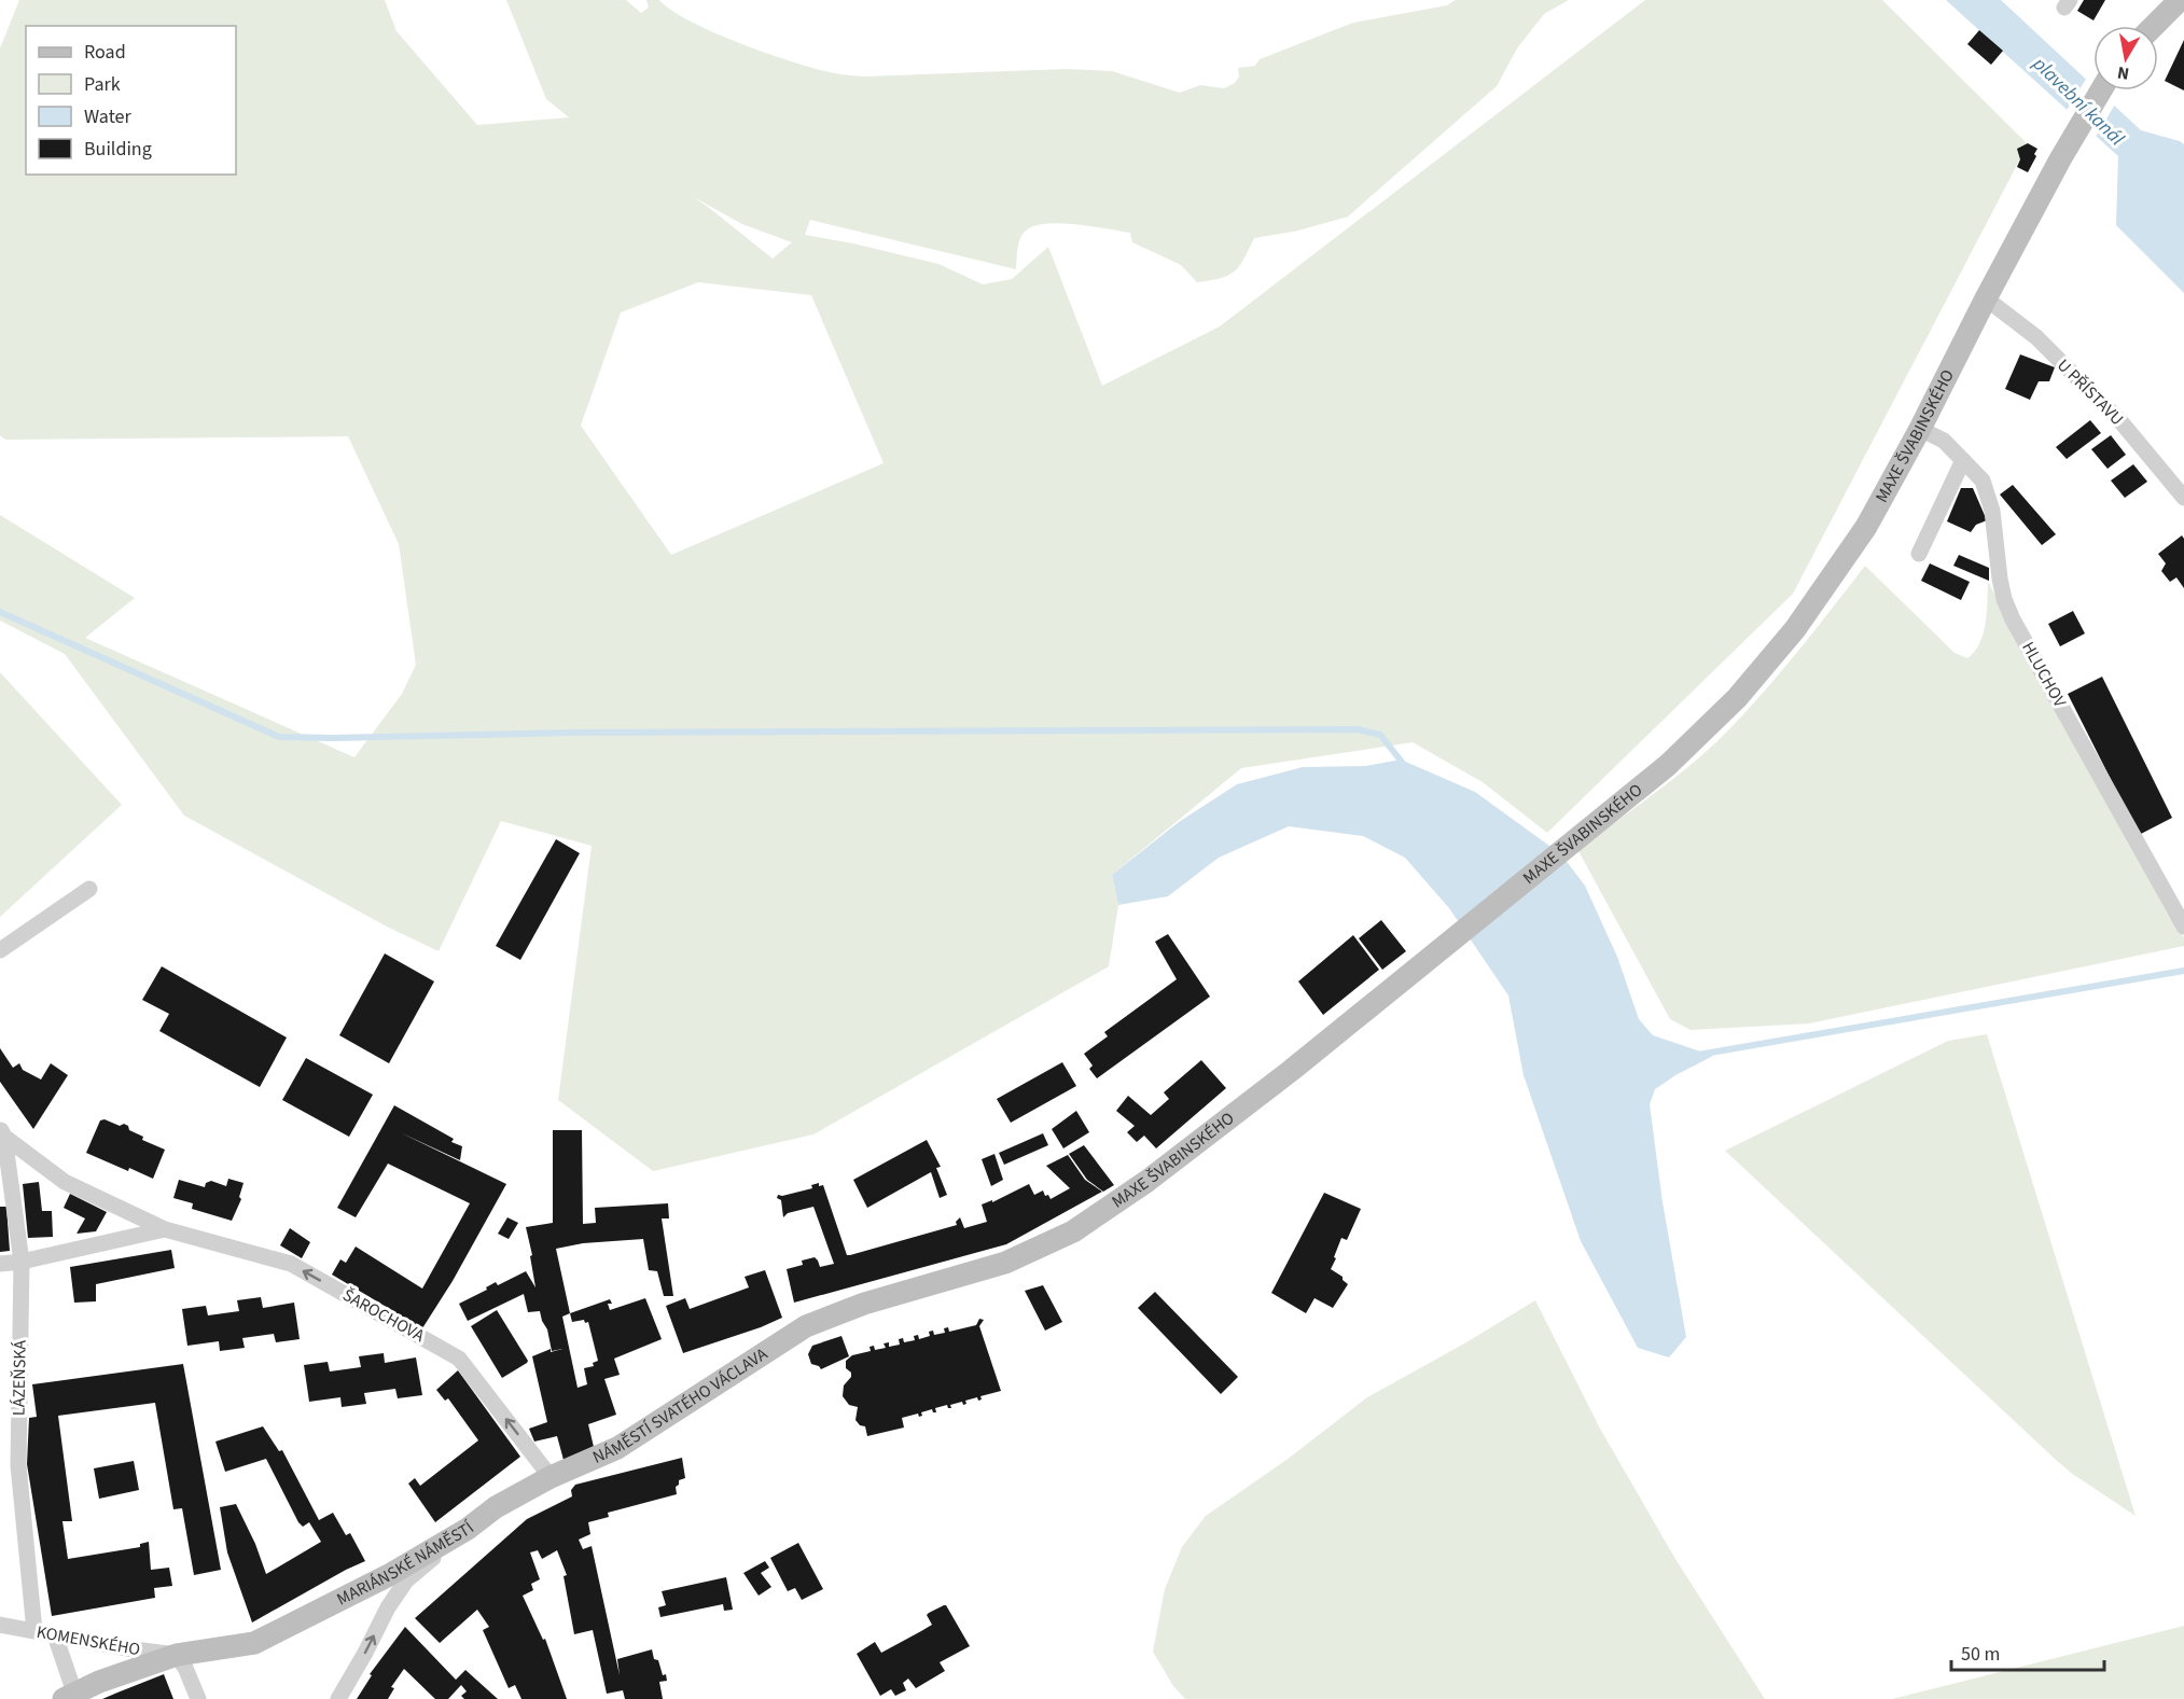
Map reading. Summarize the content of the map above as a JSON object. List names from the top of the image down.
{
  "streets": {
    "main road": ["MAXE ŠVABINSKÉHO", "NÁMĚSTÍ SVATÉHO VÁCLAVA", "MARIÁNSKÉ NÁMĚSTÍ"],
    "street": [
      "U PŘÍSTAVU",
      "HLUCHOV",
      "ŠAROCHOVA",
      "LÁZEŇSKÁ",
      "KOMENSKÉHO"
    ]
  },
  "crossings": [
    ["U PŘÍSTAVU", "MAXE ŠVABINSKÉHO"],
    ["MAXE ŠVABINSKÉHO", "HLUCHOV"],
    ["MAXE ŠVABINSKÉHO", "NÁMĚSTÍ SVATÉHO VÁCLAVA"],
    ["ŠAROCHOVA", "LÁZEŇSKÁ"],
    ["ŠAROCHOVA", "NÁMĚSTÍ SVATÉHO VÁCLAVA"],
    ["LÁZEŇSKÁ", "KOMENSKÉHO"],
    ["MARIÁNSKÉ NÁMĚSTÍ", "KOMENSKÉHO"]
  ],
  "one_way": ["ŠAROCHOVA"],
  "water": ["plavební kanál"],
  "legend": [
    "Road",
    "Park",
    "Water",
    "Building"
  ],
  "scale_bar": "50 m",
  "north": "bottom"
}
